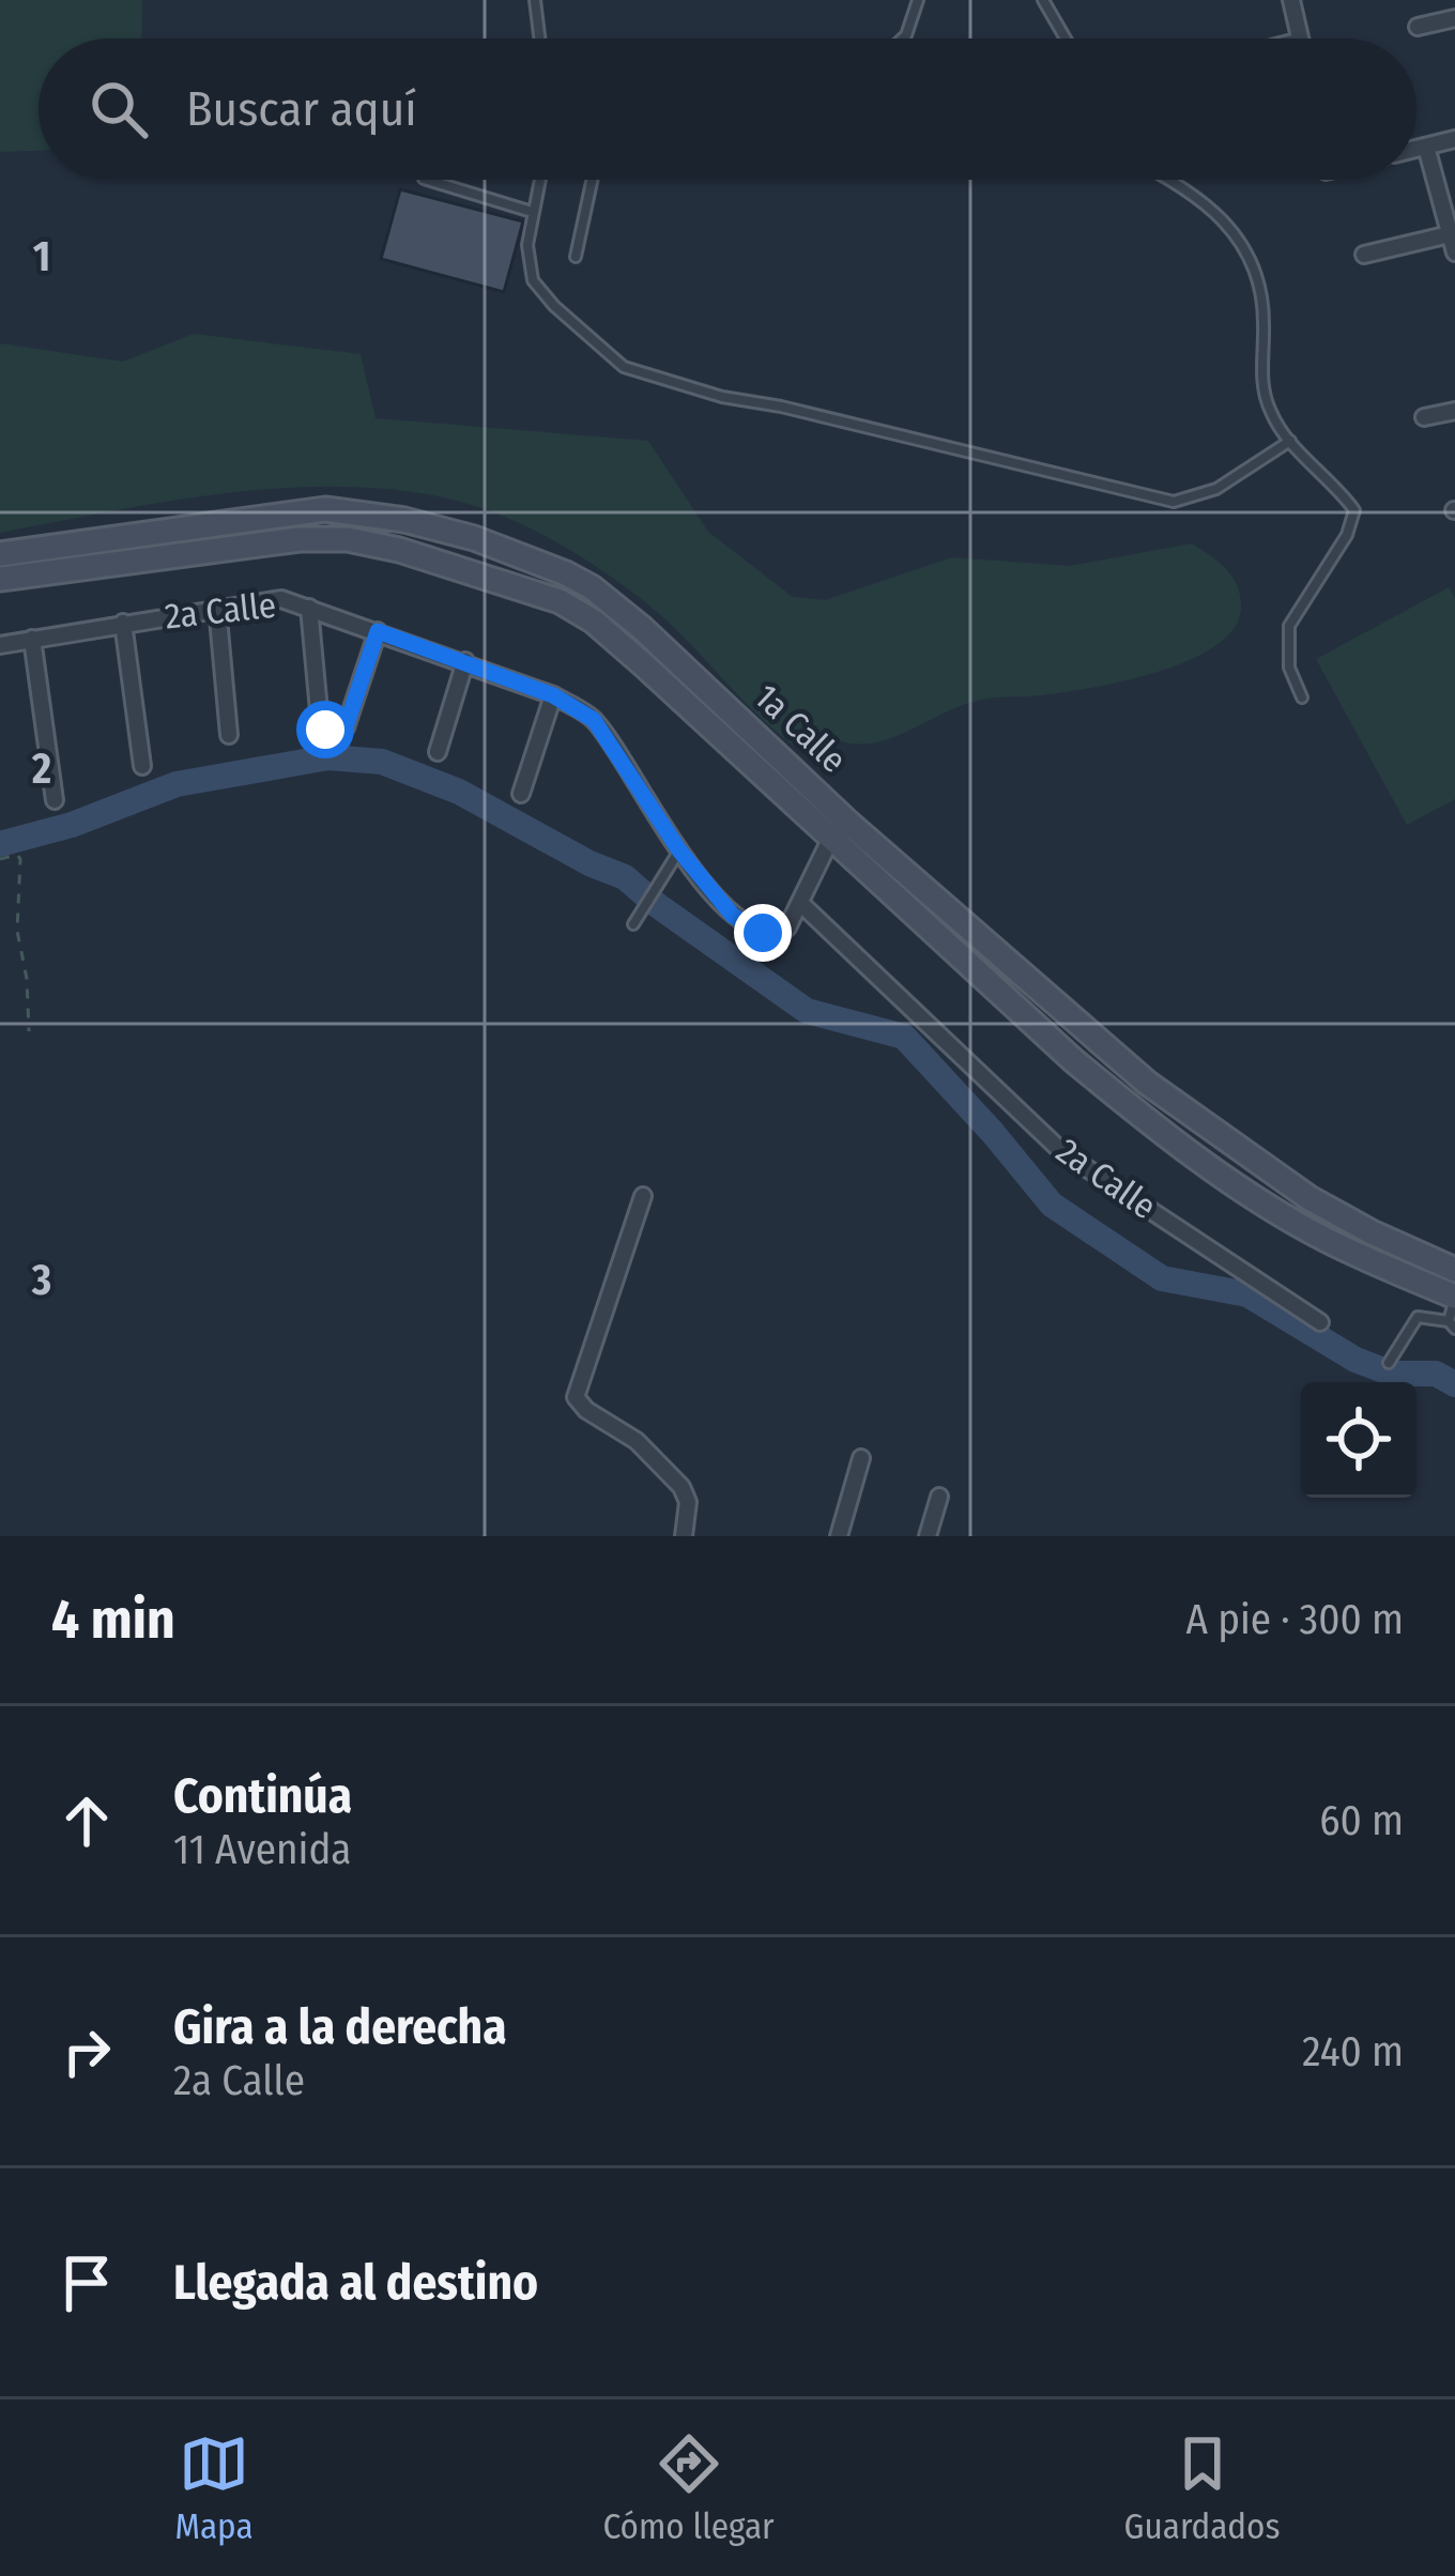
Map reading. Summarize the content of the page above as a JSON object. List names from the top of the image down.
{
  "streets": {
    "main road": ["1a Calle"],
    "street": ["2a Calle"]
  },
  "page": {
    "search": "Buscar aquí",
    "heading": ["4 min", "A pie · 300 m"],
    "list": [
      ["Continúa", "11 Avenida", "60 m"],
      ["Gira a la derecha", "2a Calle", "240 m"],
      "Llegada al destino"
    ],
    "nav": ["Mapa", "Cómo llegar", "Guardados"]
  },
  "grid": {
    "rows": ["1", "2", "3"]
  }
}
